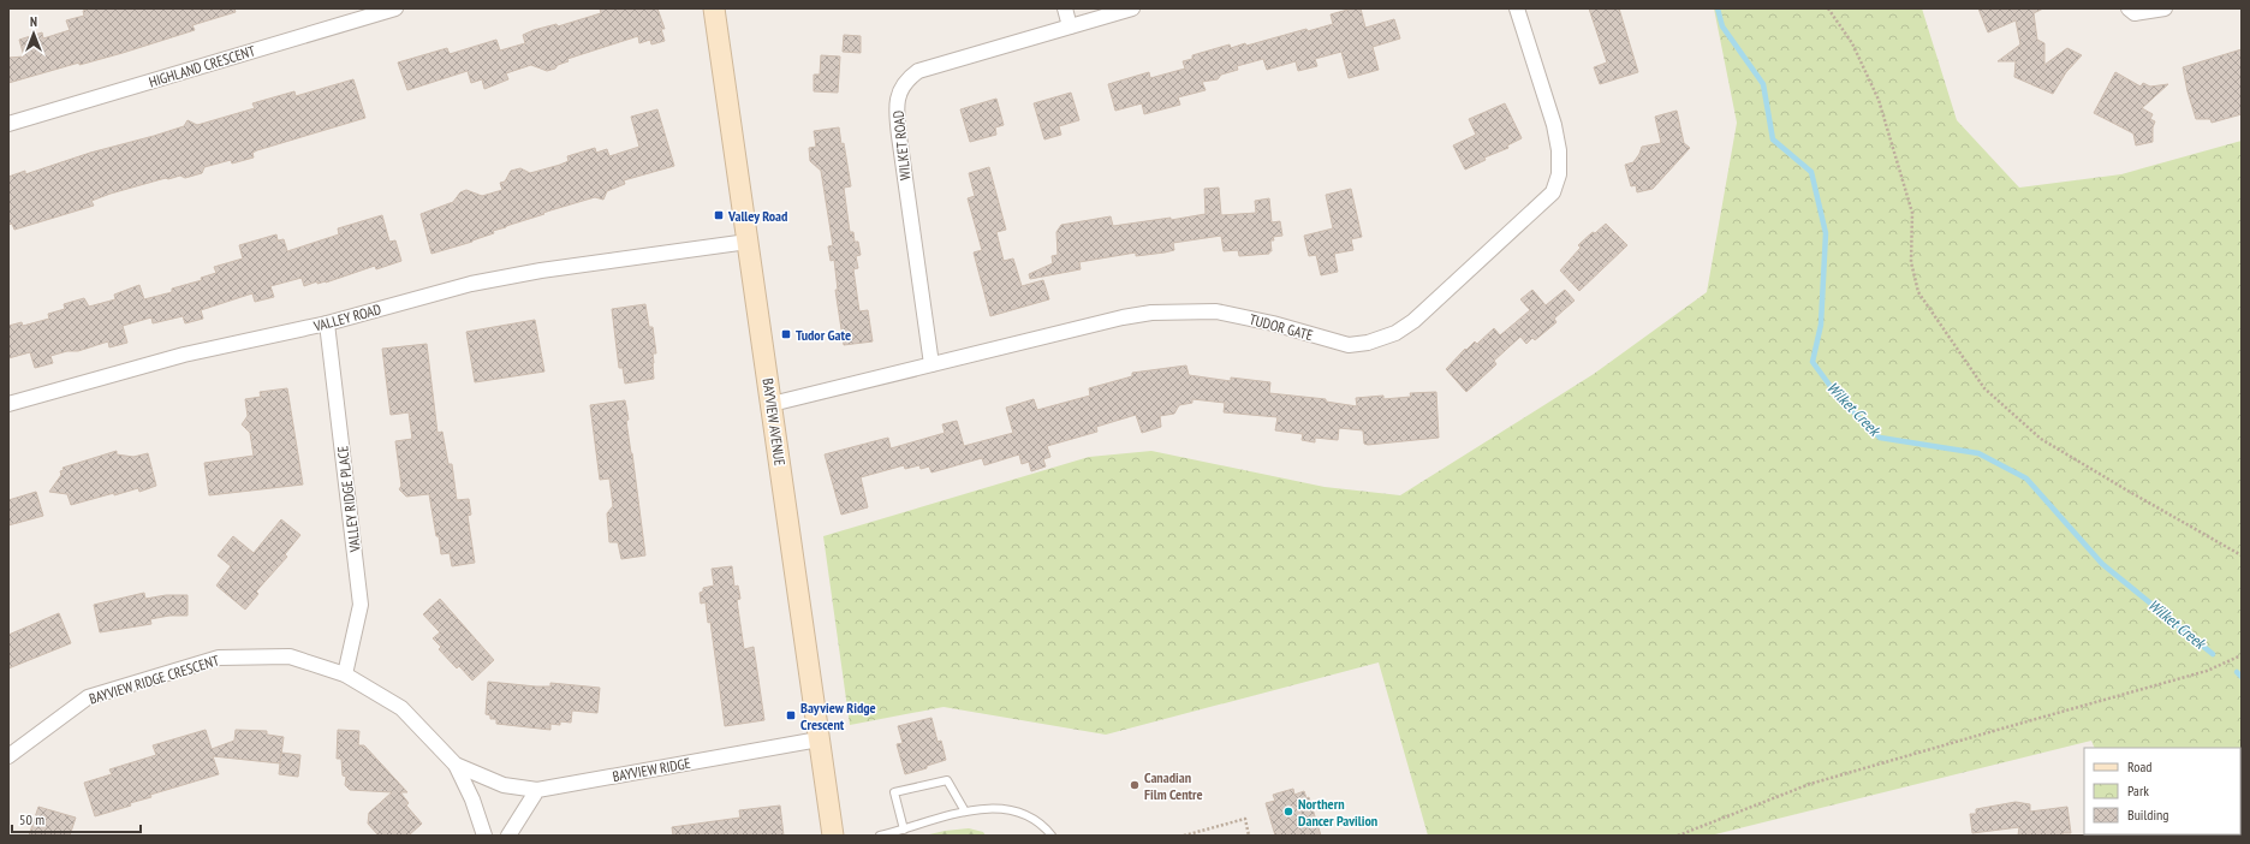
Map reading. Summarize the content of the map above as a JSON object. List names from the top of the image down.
{
  "streets": {
    "main road": ["BAYVIEW AVENUE"],
    "street": [
      "HIGHLAND CRESCENT",
      "WILKET ROAD",
      "VALLEY ROAD",
      "TUDOR GATE",
      "VALLEY RIDGE PLACE",
      "BAYVIEW RIDGE CRESCENT",
      "BAYVIEW RIDGE"
    ]
  },
  "crossings": [
    ["WILKET ROAD", "TUDOR GATE"],
    ["VALLEY ROAD", "BAYVIEW AVENUE"],
    ["VALLEY ROAD", "VALLEY RIDGE PLACE"],
    ["TUDOR GATE", "BAYVIEW AVENUE"],
    ["BAYVIEW AVENUE", "BAYVIEW RIDGE"],
    ["VALLEY RIDGE PLACE", "BAYVIEW RIDGE CRESCENT"],
    ["BAYVIEW RIDGE CRESCENT", "BAYVIEW RIDGE"]
  ],
  "water": ["Wilket Creek"],
  "places": {
    "transit": ["Valley Road", "Tudor Gate", "Bayview Ridge Crescent"],
    "other": ["Canadian Film Centre", "Northern Dancer Pavilion"]
  },
  "legend": ["Road", "Park", "Building"],
  "scale_bar": "50 m",
  "north": "top"
}
